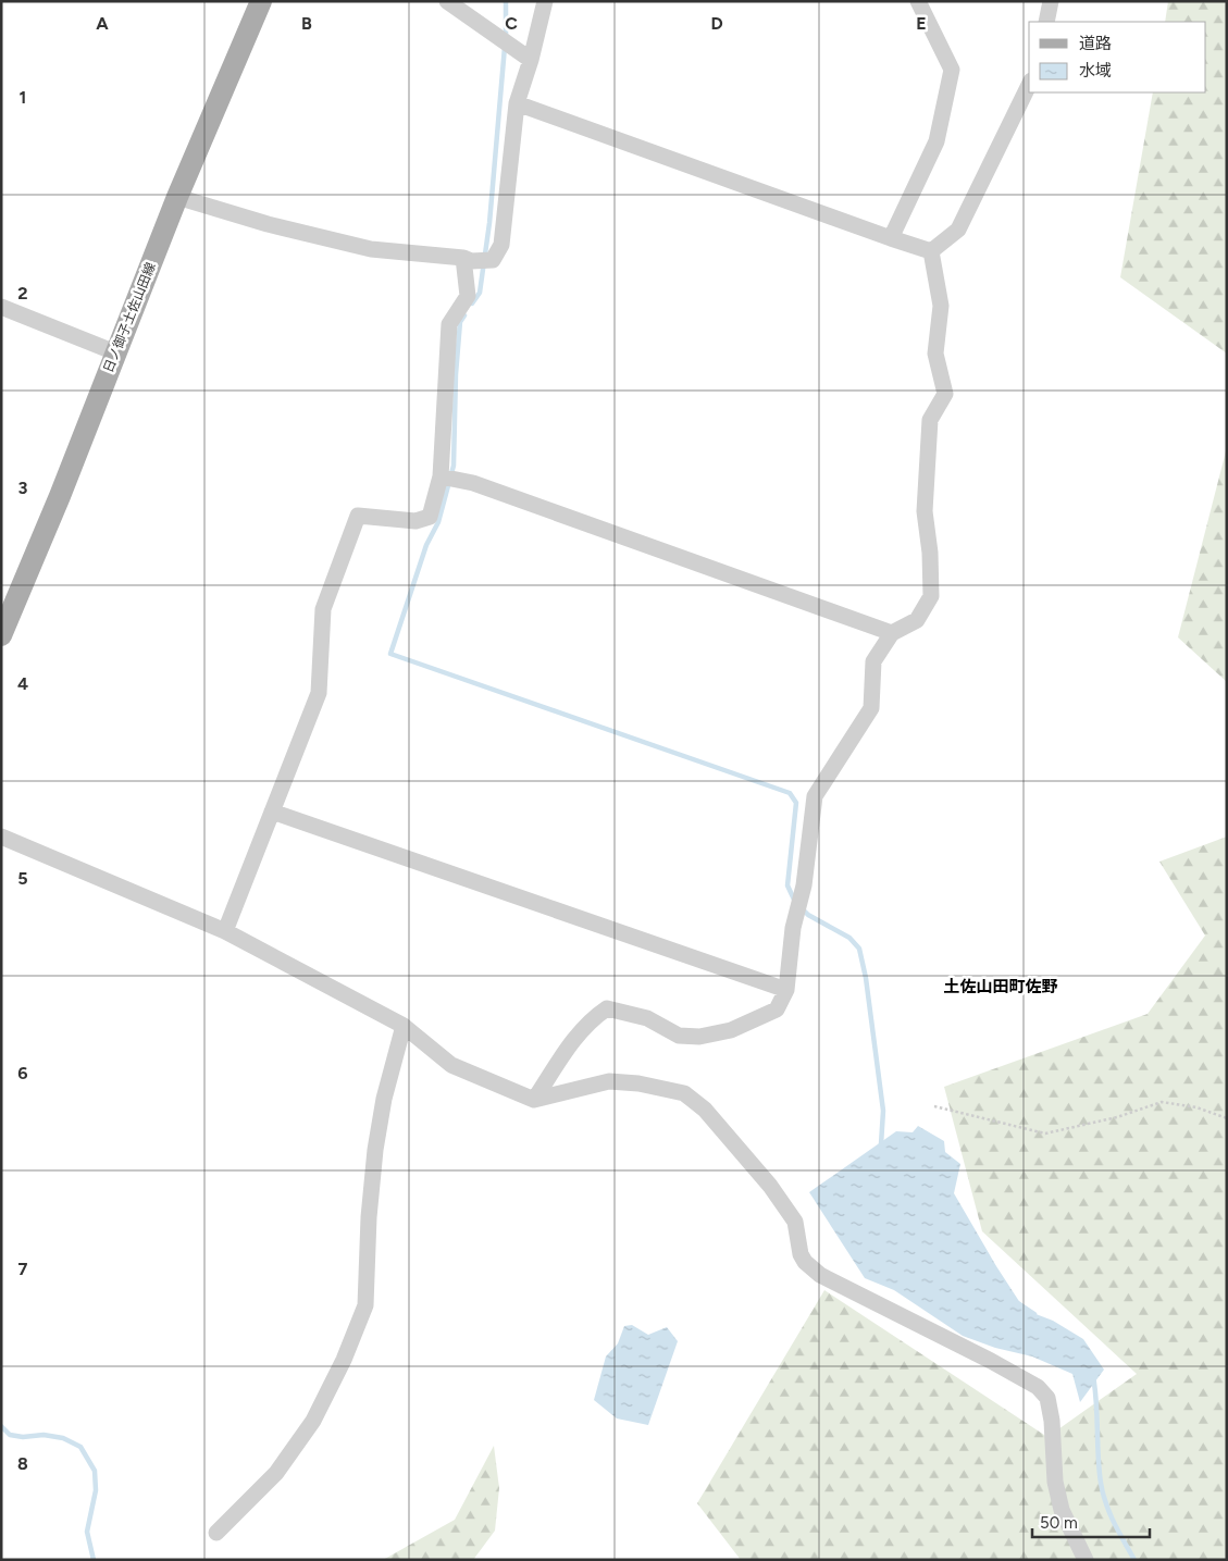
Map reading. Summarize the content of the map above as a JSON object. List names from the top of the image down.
{
  "streets": {
    "main road": ["日ノ御子土佐山田線"]
  },
  "districts": ["土佐山田町佐野"],
  "legend": ["道路", "水域"],
  "scale_bar": "50 m",
  "grid": {
    "columns": [
      "A",
      "B",
      "C",
      "D",
      "E"
    ],
    "rows": [
      "1",
      "2",
      "3",
      "4",
      "5",
      "6",
      "7",
      "8"
    ]
  }
}
